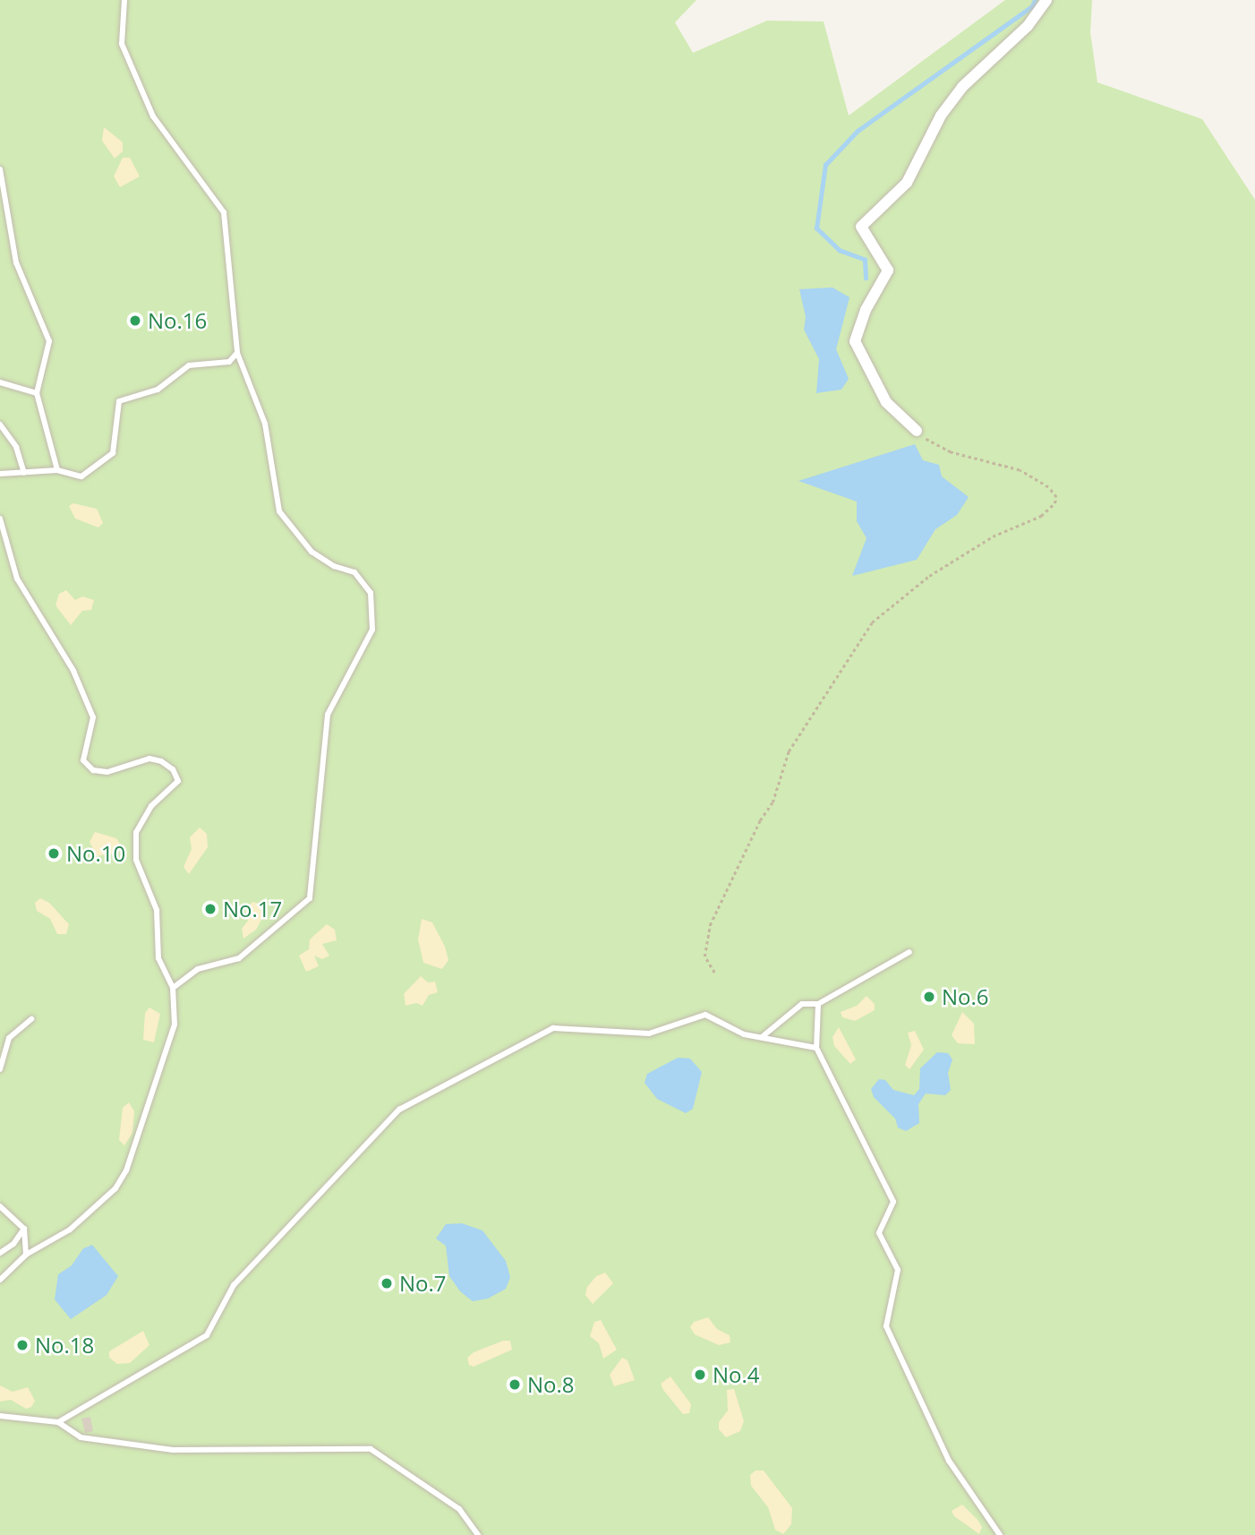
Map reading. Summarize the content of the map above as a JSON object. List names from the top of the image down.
{
  "places": [
    "No.16",
    "No.10",
    "No.17",
    "No.6",
    "No.7",
    "No.18",
    "No.4",
    "No.8"
  ]
}
